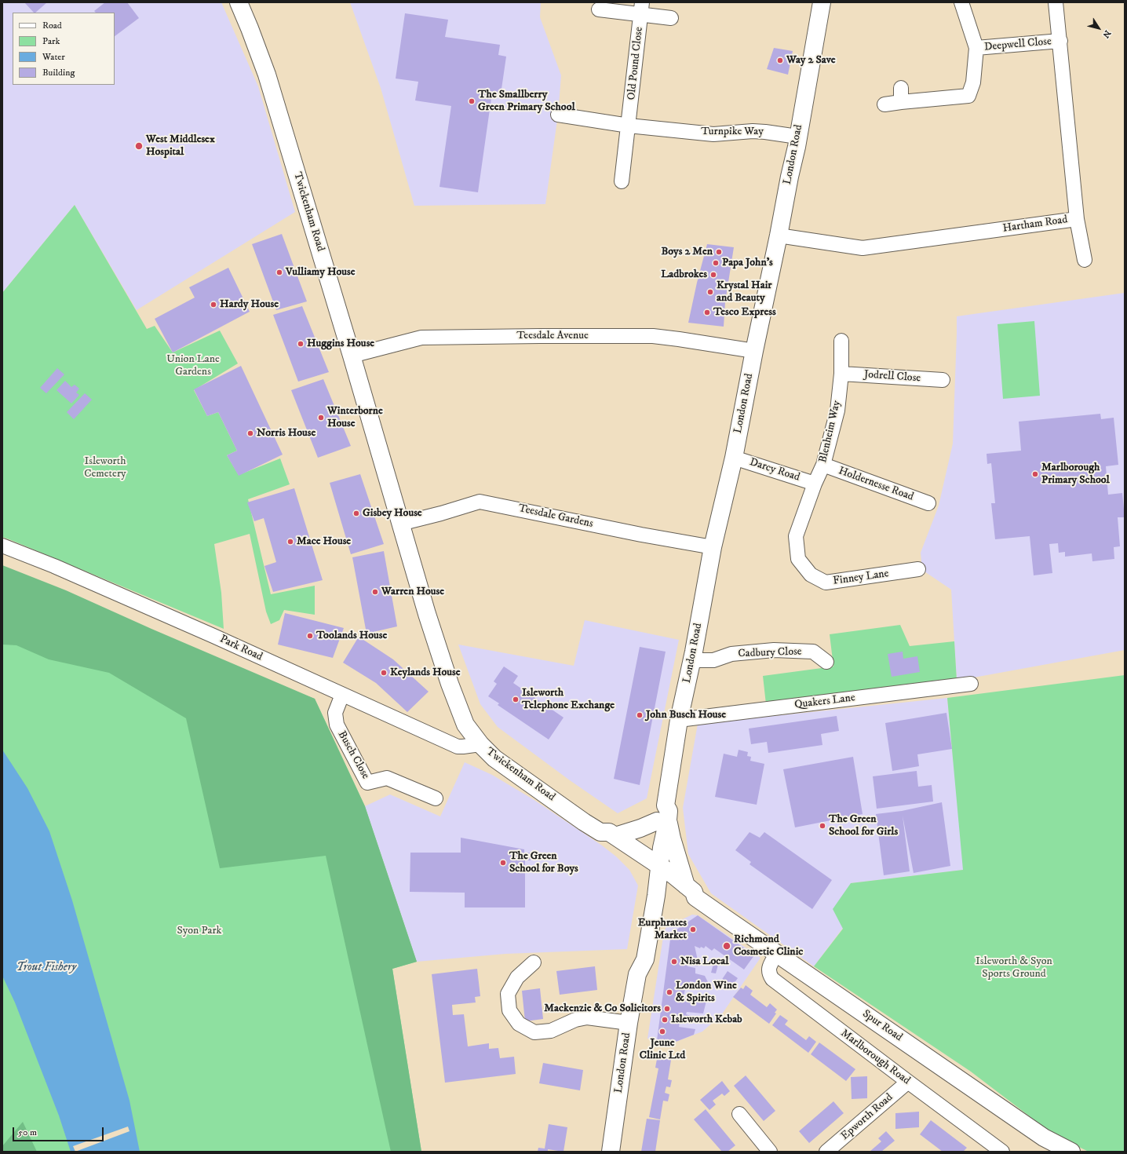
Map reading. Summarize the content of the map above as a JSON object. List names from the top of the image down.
{
  "streets": {
    "main road": ["London Road", "Twickenham Road", "Spur Road"],
    "street": [
      "Deepwell Close",
      "Old Pound Close",
      "Turnpike Way",
      "Hartham Road",
      "Teesdale Avenue",
      "Jodrell Close",
      "Blenheim Way",
      "Darcy Road",
      "Holdernesse Road",
      "Teesdale Gardens",
      "Finney Lane",
      "Park Road",
      "Cadbury Close",
      "Quakers Lane",
      "Busch Close",
      "Marlborough Road",
      "Epworth Road"
    ]
  },
  "crossings": [
    ["Deepwell Close", "Hartham Road"],
    ["Old Pound Close", "Turnpike Way"],
    ["Turnpike Way", "London Road"],
    ["London Road", "Twickenham Road"],
    ["London Road", "Hartham Road"],
    ["London Road", "Teesdale Avenue"],
    ["London Road", "Darcy Road"],
    ["London Road", "Teesdale Gardens"],
    ["London Road", "Cadbury Close"],
    ["London Road", "Quakers Lane"],
    ["London Road", "Spur Road"],
    ["Twickenham Road", "Teesdale Avenue"],
    ["Twickenham Road", "Teesdale Gardens"],
    ["Twickenham Road", "Park Road"],
    ["Twickenham Road", "Spur Road"],
    ["Jodrell Close", "Blenheim Way"],
    ["Blenheim Way", "Darcy Road"],
    ["Blenheim Way", "Holdernesse Road"],
    ["Blenheim Way", "Finney Lane"],
    ["Darcy Road", "Finney Lane"],
    ["Park Road", "Busch Close"],
    ["Spur Road", "Marlborough Road"],
    ["Marlborough Road", "Epworth Road"]
  ],
  "water": ["Trout Fishery"],
  "parks": [
    "Union Lane Gardens",
    "Isleworth Cemetery",
    "Syon Park",
    "Isleworth & Syon Sports Ground"
  ],
  "places": [
    "Way 2 Save",
    "The Smallberry Green Primary School",
    "West Middlesex Hospital",
    "Boys 2 Men",
    "Papa John's",
    "Vulliamy House",
    "Ladbrokes",
    "Krystal Hair and Beauty",
    "Hardy House",
    "Tesco Express",
    "Huggins House",
    "Winterborne House",
    "Norris House",
    "Marlborough Primary School",
    "Gisbey House",
    "Mace House",
    "Warren House",
    "Toolands House",
    "Keylands House",
    "Isleworth Telephone Exchange",
    "John Busch House",
    "The Green School for Girls",
    "The Green School for Boys",
    "Eurphrates Market",
    "Richmond Cosmetic Clinic",
    "Nisa Local",
    "London Wine & Spirits",
    "Mackenzie & Co Solicitors",
    "Isleworth Kebab",
    "Jeune Clinic Ltd"
  ],
  "legend": [
    "Road",
    "Park",
    "Water",
    "Building"
  ],
  "scale_bar": "50 m",
  "north": "bottom right"
}
